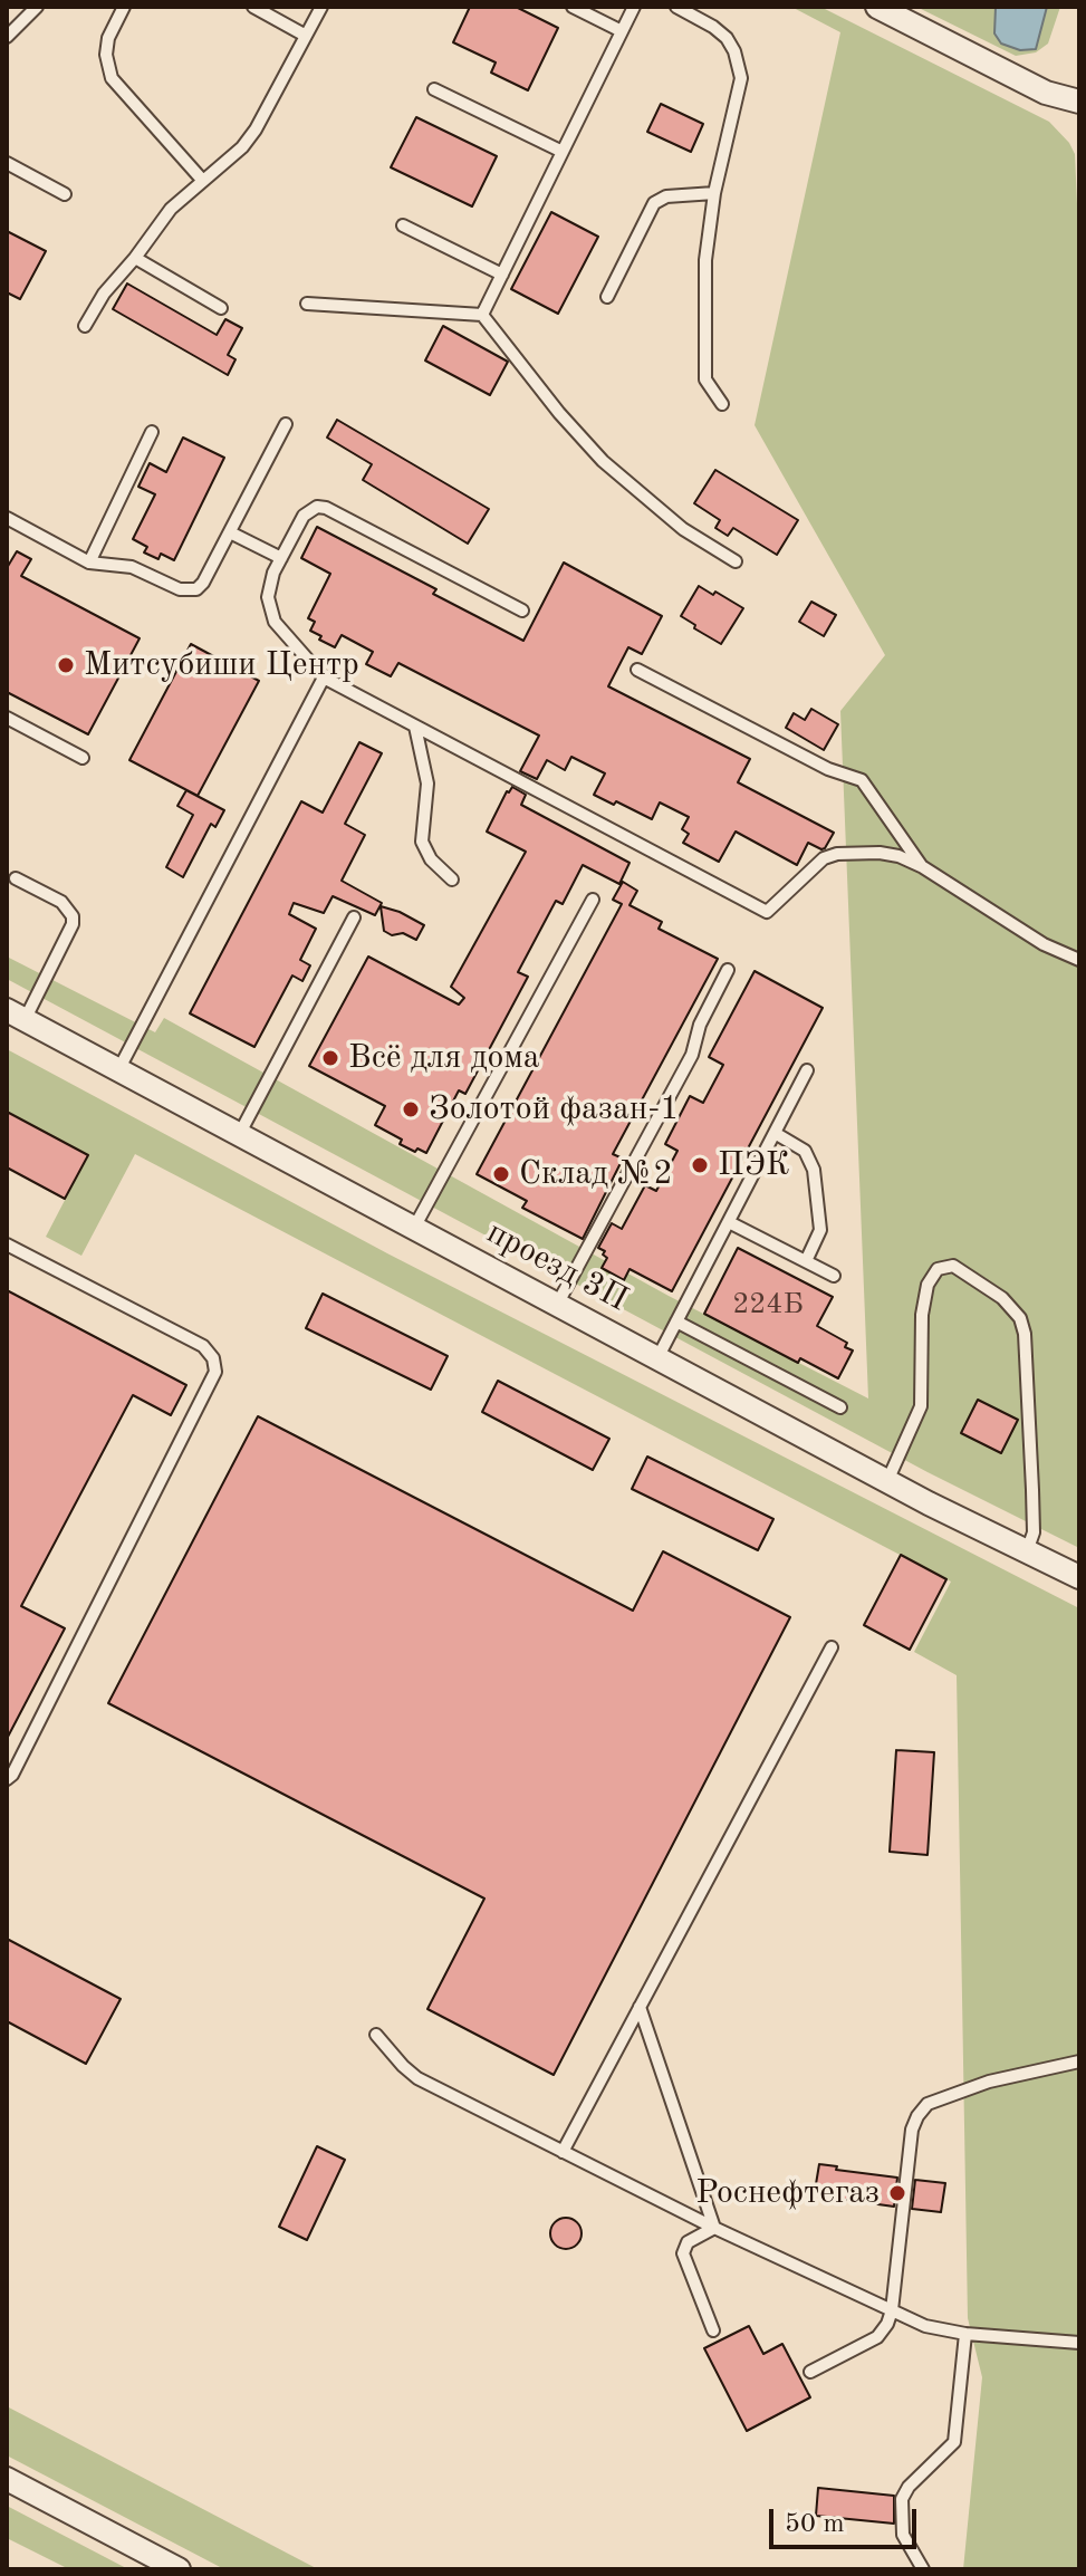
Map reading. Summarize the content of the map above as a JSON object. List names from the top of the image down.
{
  "streets": {
    "street": ["проезд 3П"]
  },
  "places": [
    "Митсубиши Центр",
    "Всё для дома",
    "Золотой фазан-1",
    "ПЭК",
    "Склад №2",
    "Роснефтегаз"
  ],
  "house_numbers": ["224Б"],
  "scale_bar": "50 m"
}
